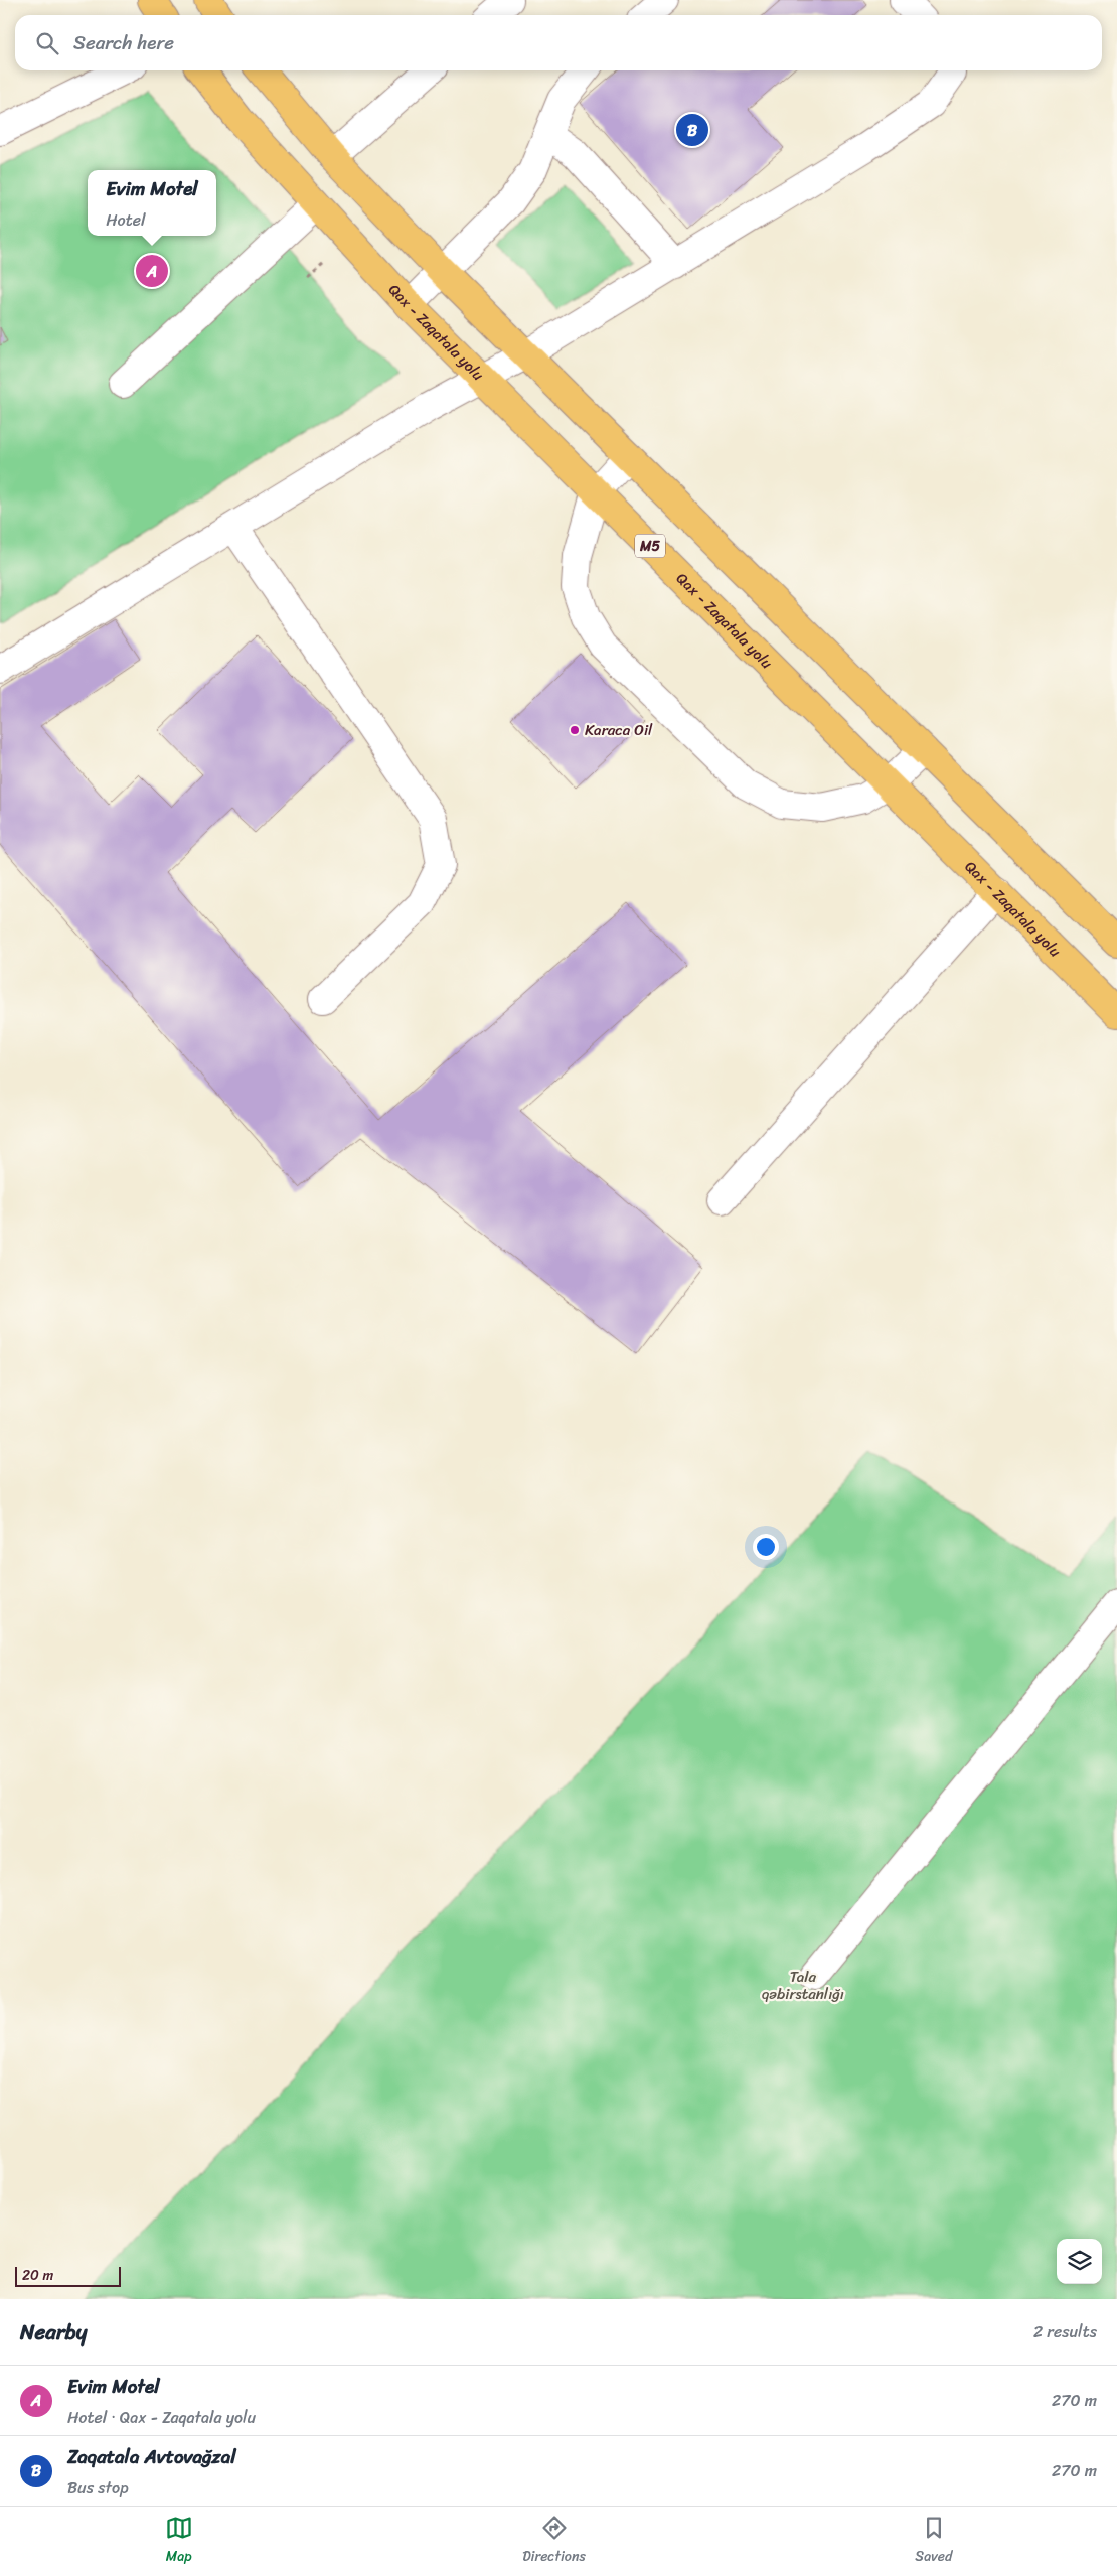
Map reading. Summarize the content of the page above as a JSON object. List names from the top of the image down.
{
  "streets": {
    "highway": ["Qax - Zaqatala yolu", "M5"]
  },
  "parks": ["Tala qəbirstanlığı"],
  "places": ["Karaca Oil"],
  "scale_bar": "20 m",
  "page": {
    "search": "Search here",
    "pins": ["B", "A"],
    "popup": ["Evim Motel", "Hotel"],
    "scale": "20 m",
    "heading": ["Nearby", "2 results"],
    "list": [
      {
        "mark": "A",
        "name": "Evim Motel",
        "note": "Hotel · Qax - Zaqatala yolu",
        "value": "270 m"
      },
      {
        "mark": "B",
        "name": "Zaqatala Avtovağzal",
        "note": "Bus stop",
        "value": "270 m"
      }
    ],
    "nav": ["Map", "Directions", "Saved"]
  }
}
